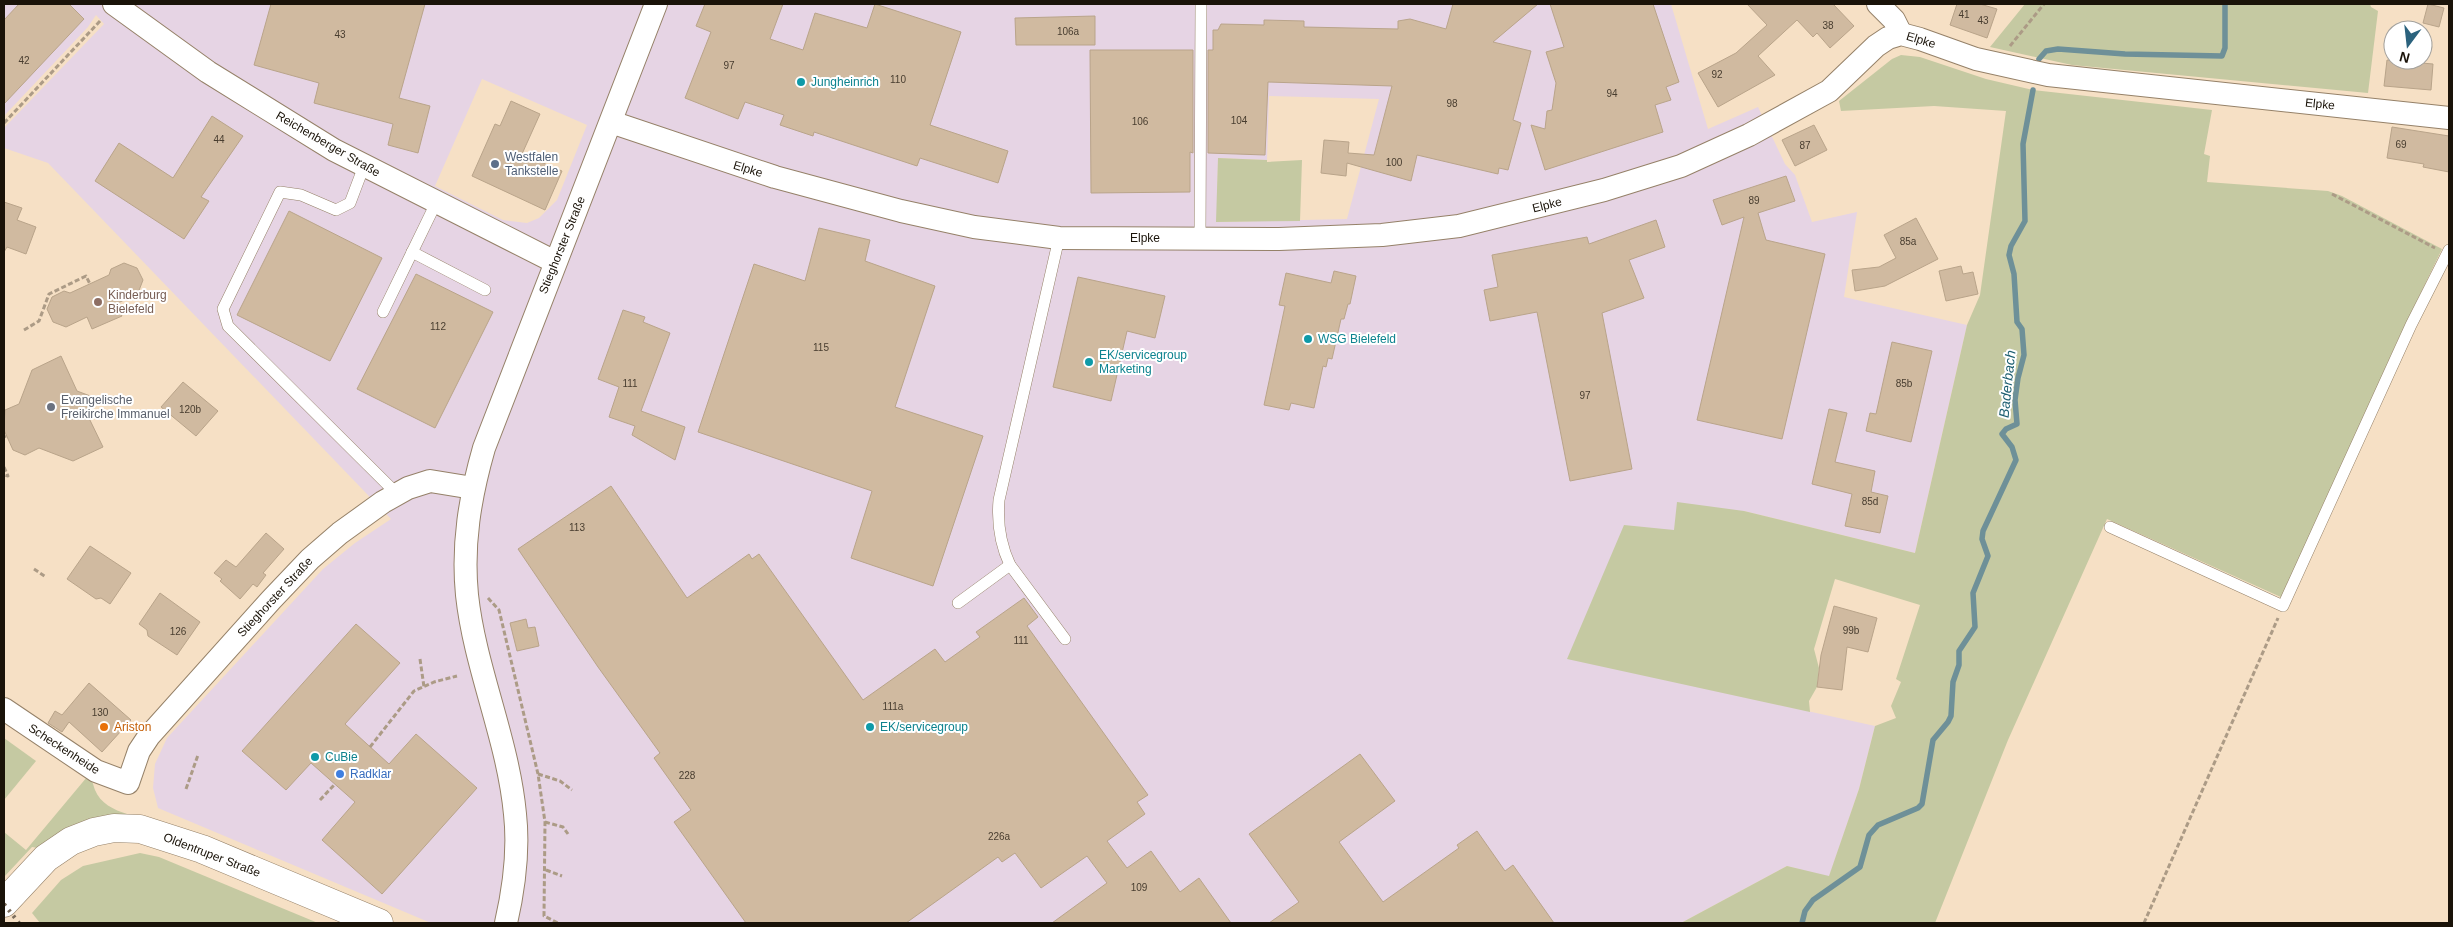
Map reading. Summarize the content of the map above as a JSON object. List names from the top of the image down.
{
  "streets": {
    "street": [
      "Elpke",
      "Reichenberger Straße",
      "Stieghorster Straße",
      "Scheckenheide",
      "Oldentruper Straße"
    ]
  },
  "crossings": [
    ["Elpke", "Stieghorster Straße"],
    ["Reichenberger Straße", "Stieghorster Straße"],
    ["Stieghorster Straße", "Scheckenheide"]
  ],
  "water": ["Baderbach"],
  "places": [
    "Jungheinrich",
    "Westfalen Tankstelle",
    "Kinderburg Bielefeld",
    "WSG Bielefeld",
    "EK/servicegroup Marketing",
    "Evangelische Freikirche Immanuel",
    "Ariston",
    "EK/servicegroup",
    "CuBie",
    "Radklar"
  ],
  "house_numbers": [
    "41",
    "43",
    "38",
    "106a",
    "43",
    "42",
    "97",
    "92",
    "110",
    "94",
    "98",
    "104",
    "106",
    "44",
    "69",
    "87",
    "100",
    "89",
    "85a",
    "112",
    "115",
    "111",
    "85b",
    "97",
    "120b",
    "85d",
    "113",
    "99b",
    "126",
    "111",
    "111a",
    "130",
    "228",
    "226a",
    "109"
  ],
  "north": "bottom"
}
